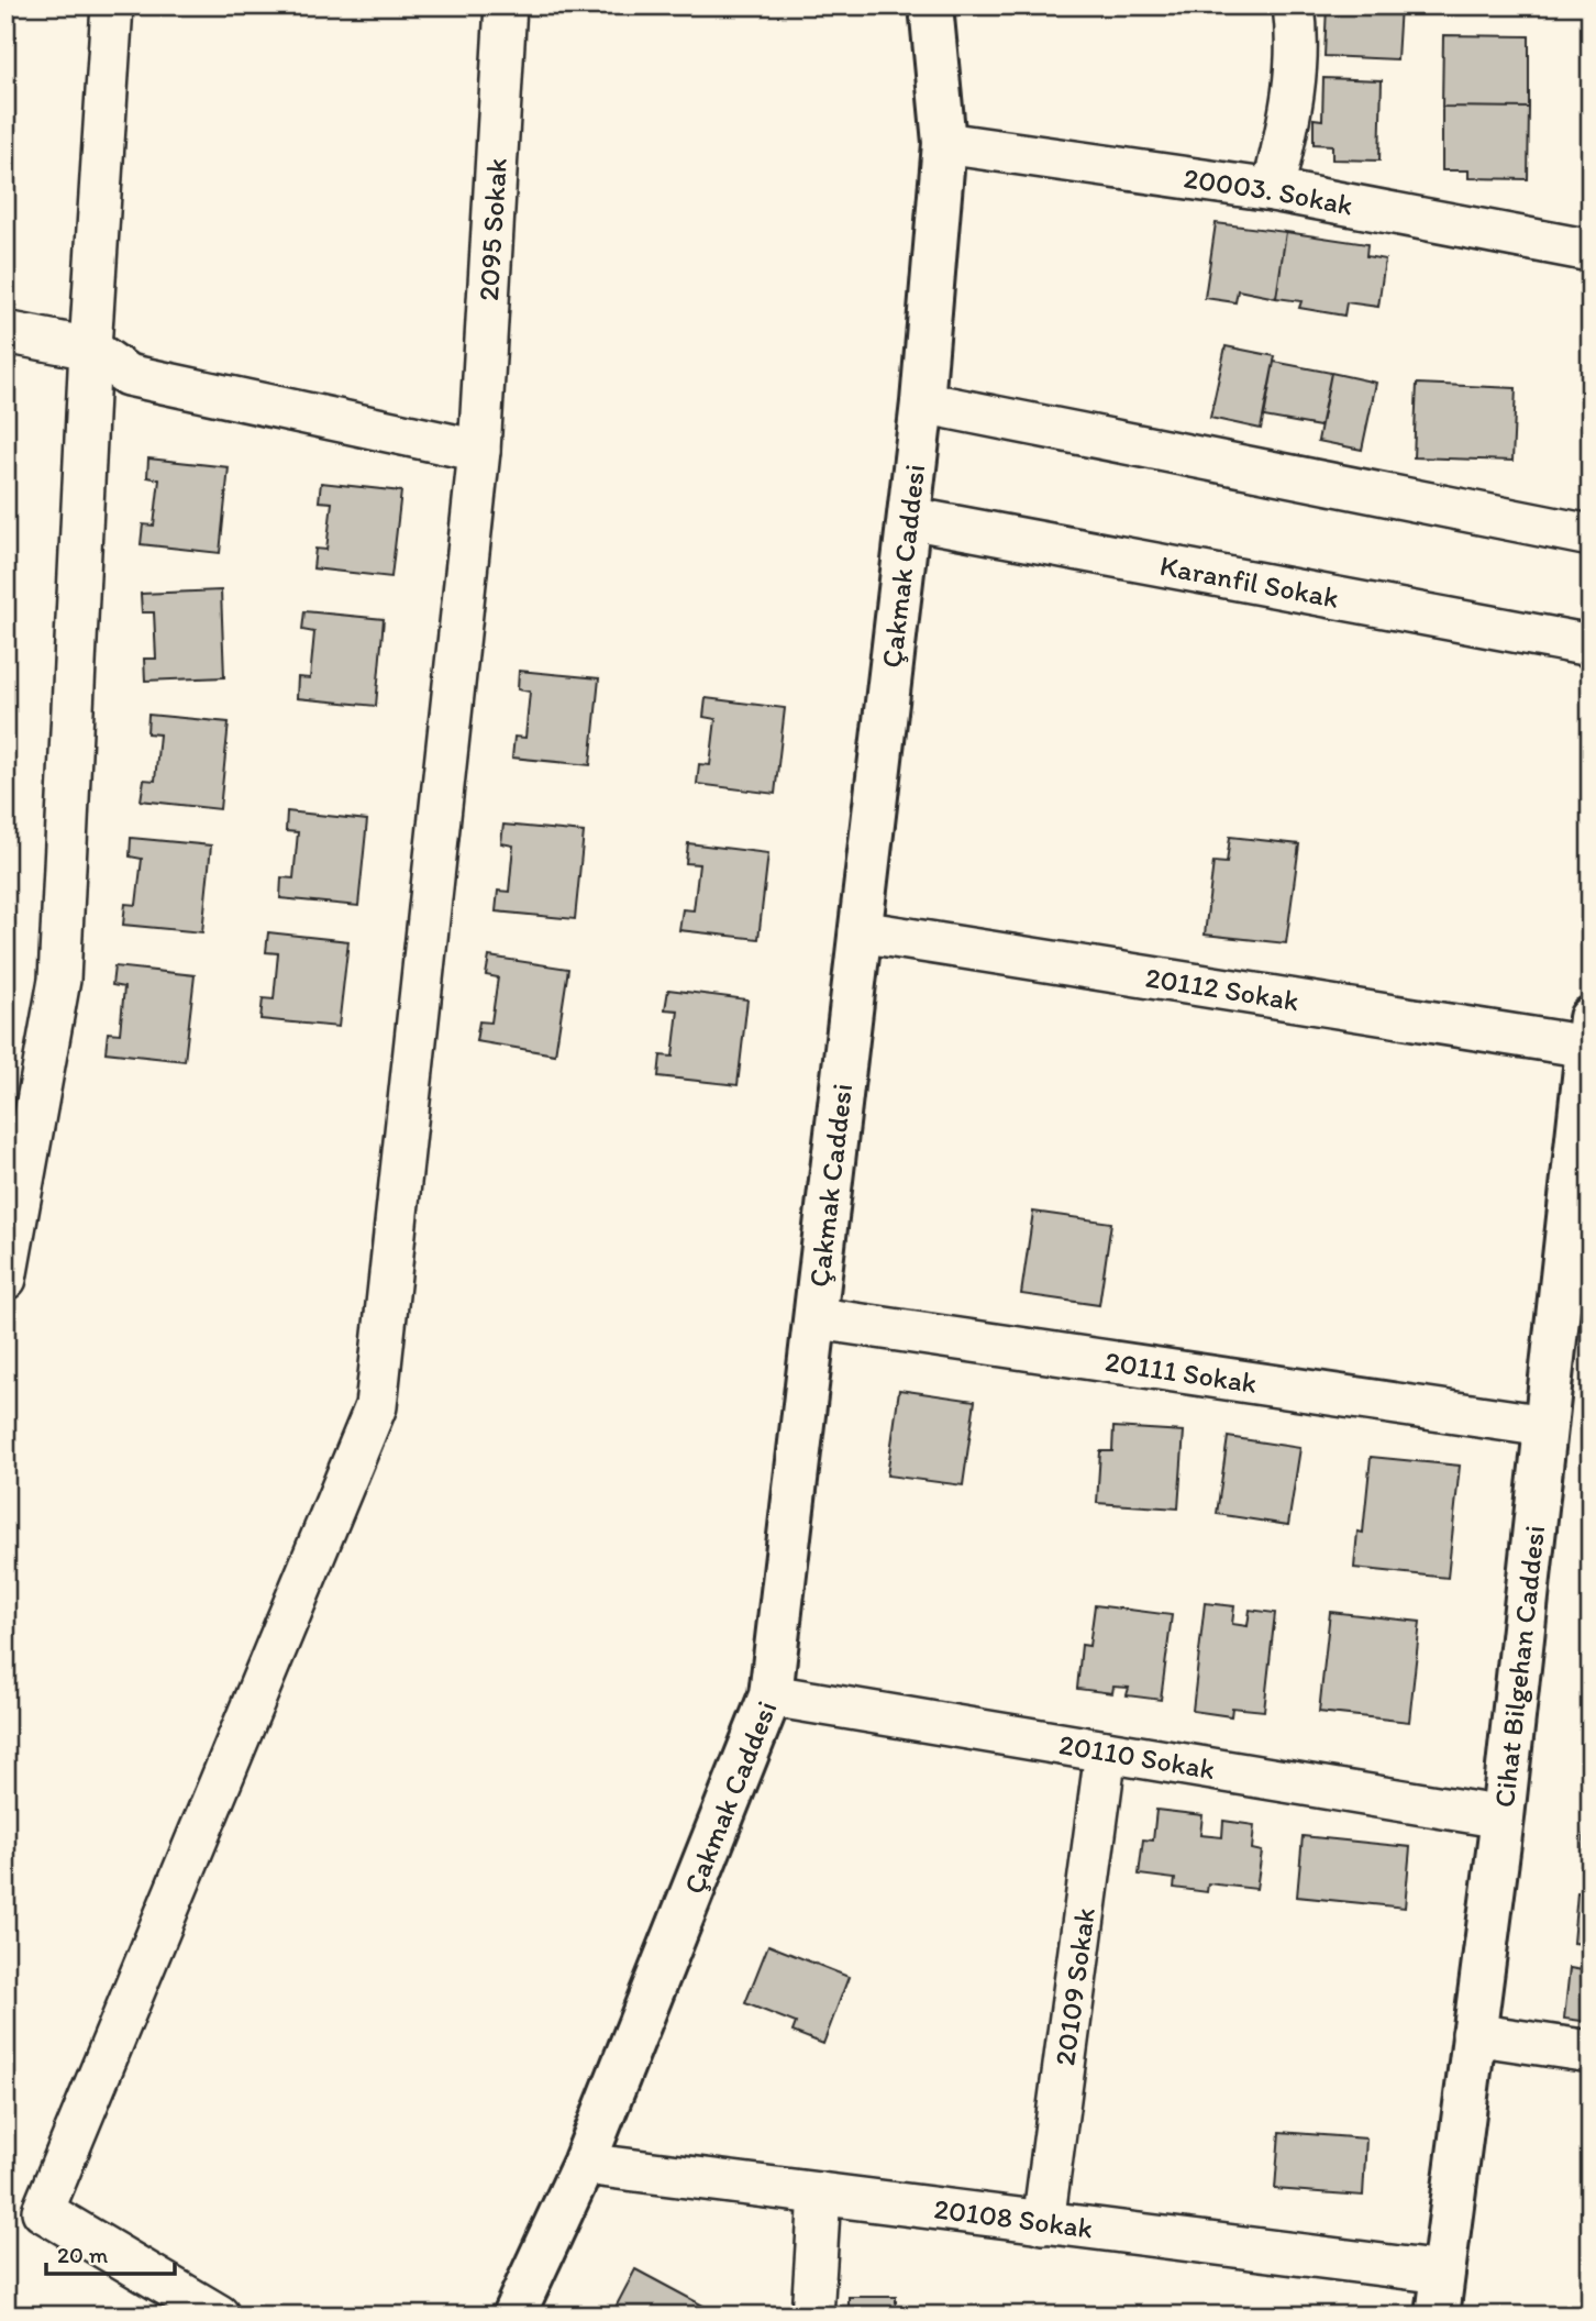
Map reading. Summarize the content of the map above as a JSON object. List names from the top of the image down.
{
  "streets": {
    "main road": ["Çakmak Caddesi", "Cihat Bilgehan Caddesi"],
    "street": [
      "20003. Sokak",
      "2095 Sokak",
      "Karanfil Sokak",
      "20112 Sokak",
      "20111 Sokak",
      "20110 Sokak",
      "20109 Sokak",
      "20108 Sokak"
    ]
  },
  "crossings": [
    ["20003. Sokak", "Çakmak Caddesi"],
    ["Çakmak Caddesi", "Karanfil Sokak"],
    ["Çakmak Caddesi", "20112 Sokak"],
    ["Çakmak Caddesi", "20111 Sokak"],
    ["Çakmak Caddesi", "20110 Sokak"],
    ["Çakmak Caddesi", "20108 Sokak"],
    ["20112 Sokak", "Cihat Bilgehan Caddesi"],
    ["20111 Sokak", "Cihat Bilgehan Caddesi"],
    ["Cihat Bilgehan Caddesi", "20110 Sokak"],
    ["Cihat Bilgehan Caddesi", "20108 Sokak"],
    ["20110 Sokak", "20109 Sokak"],
    ["20109 Sokak", "20108 Sokak"]
  ],
  "scale_bar": "20 m"
}
